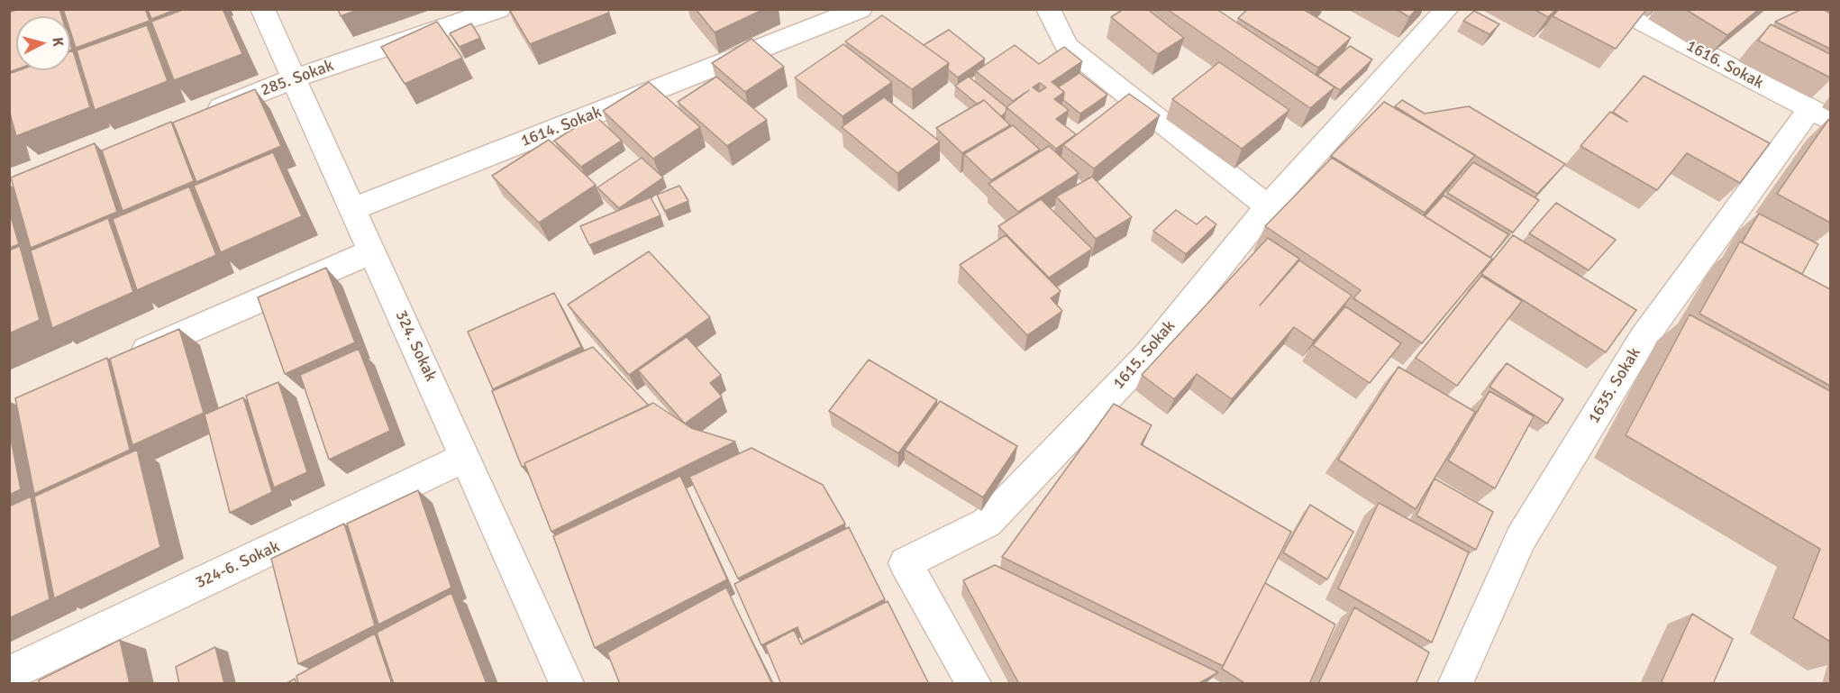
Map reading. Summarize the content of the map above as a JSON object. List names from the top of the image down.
{
  "streets": {
    "street": [
      "1616. Sokak",
      "285. Sokak",
      "1614. Sokak",
      "324. Sokak",
      "1615. Sokak",
      "1635. Sokak",
      "324-6. Sokak"
    ]
  },
  "crossings": [
    ["1616. Sokak", "1635. Sokak"],
    ["285. Sokak", "324. Sokak"],
    ["1614. Sokak", "324. Sokak"],
    ["324. Sokak", "324-6. Sokak"]
  ],
  "north": "right"
}
